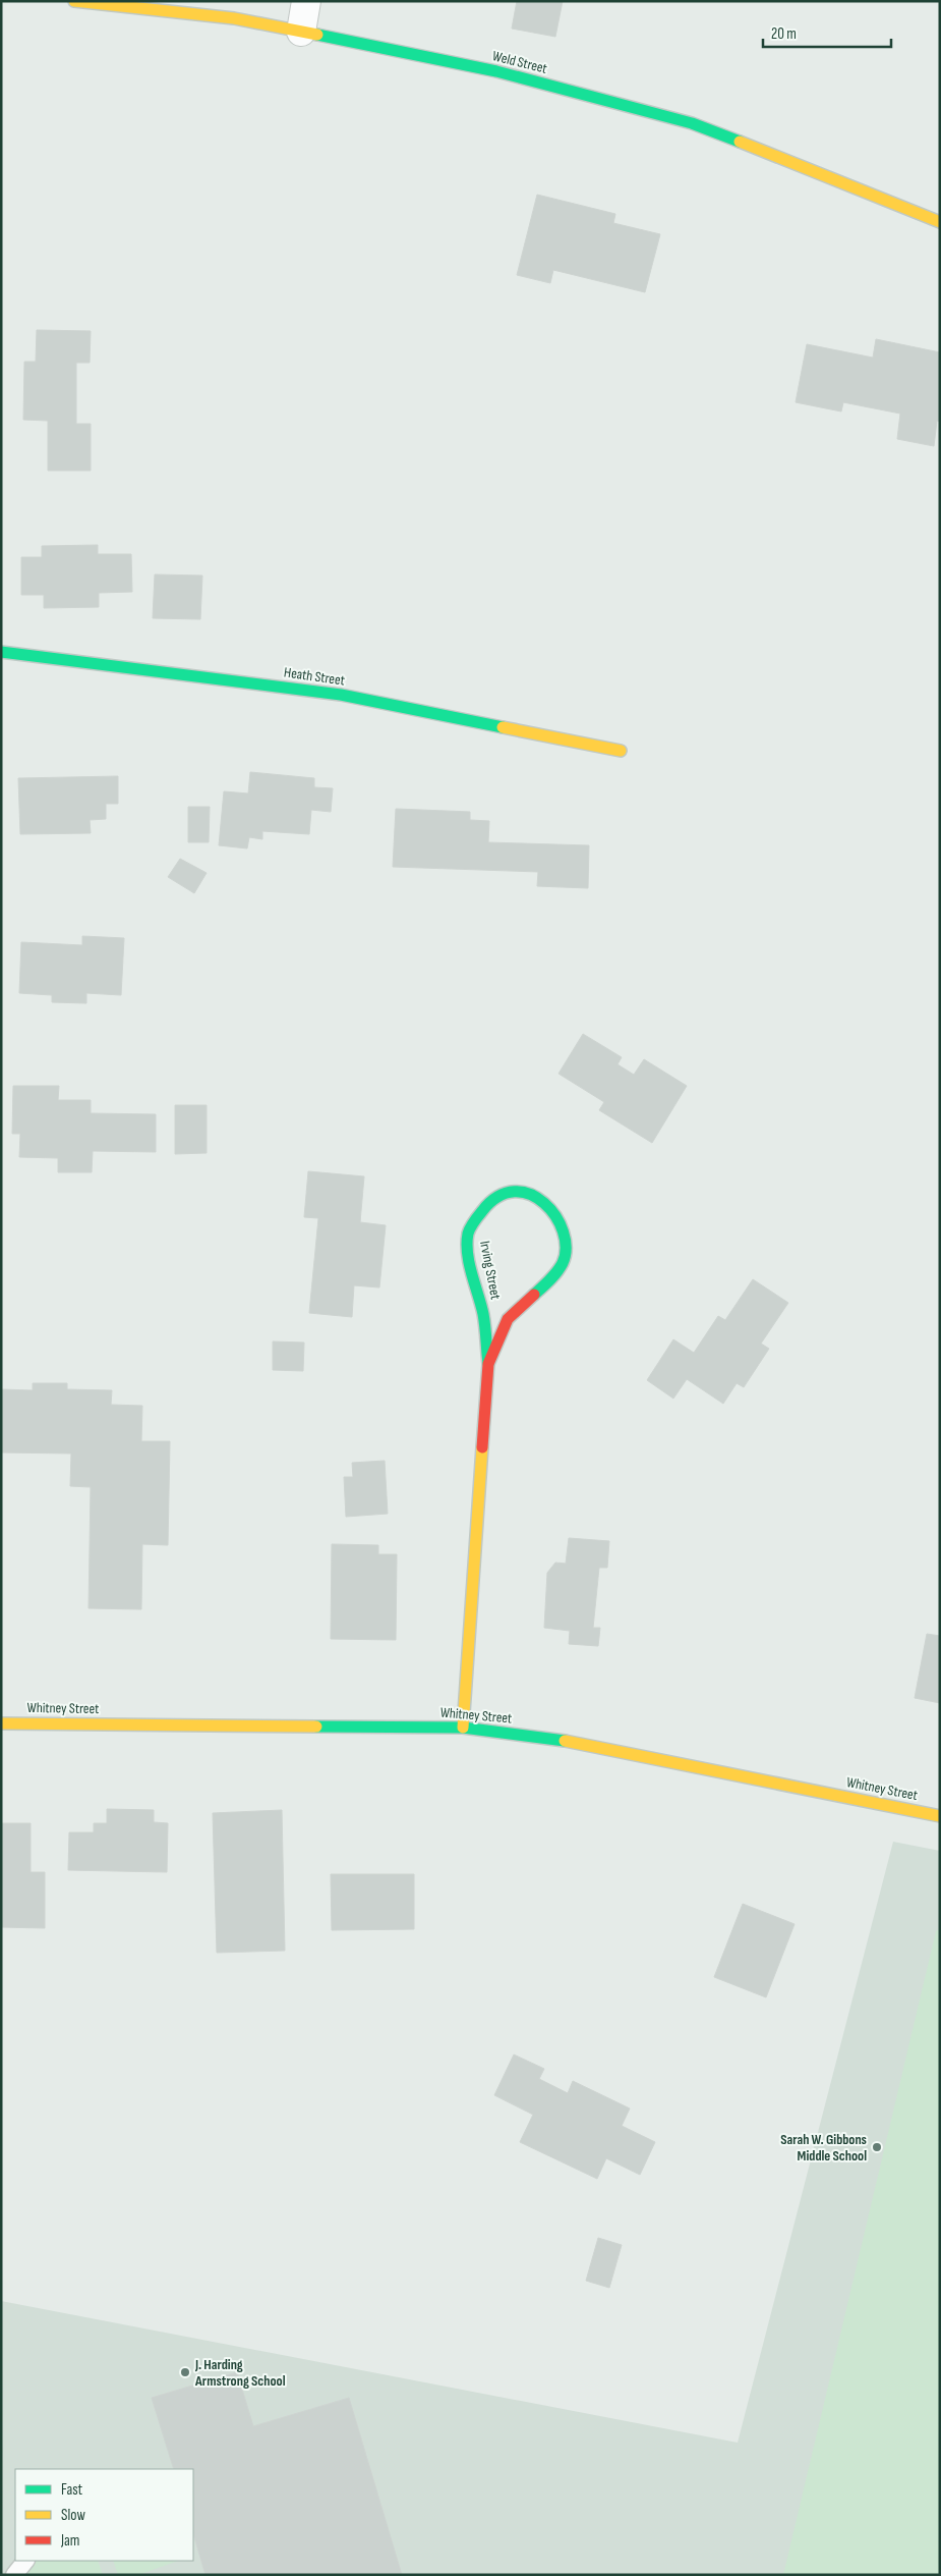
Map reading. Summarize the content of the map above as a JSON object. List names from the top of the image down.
{
  "streets": {
    "street": [
      "Weld Street",
      "Heath Street",
      "Irving Street",
      "Whitney Street"
    ]
  },
  "crossings": [
    ["Irving Street", "Whitney Street"]
  ],
  "places": ["Sarah W. Gibbons Middle School", "J. Harding Armstrong School"],
  "legend": ["Fast", "Slow", "Jam"],
  "scale_bar": "20 m"
}
